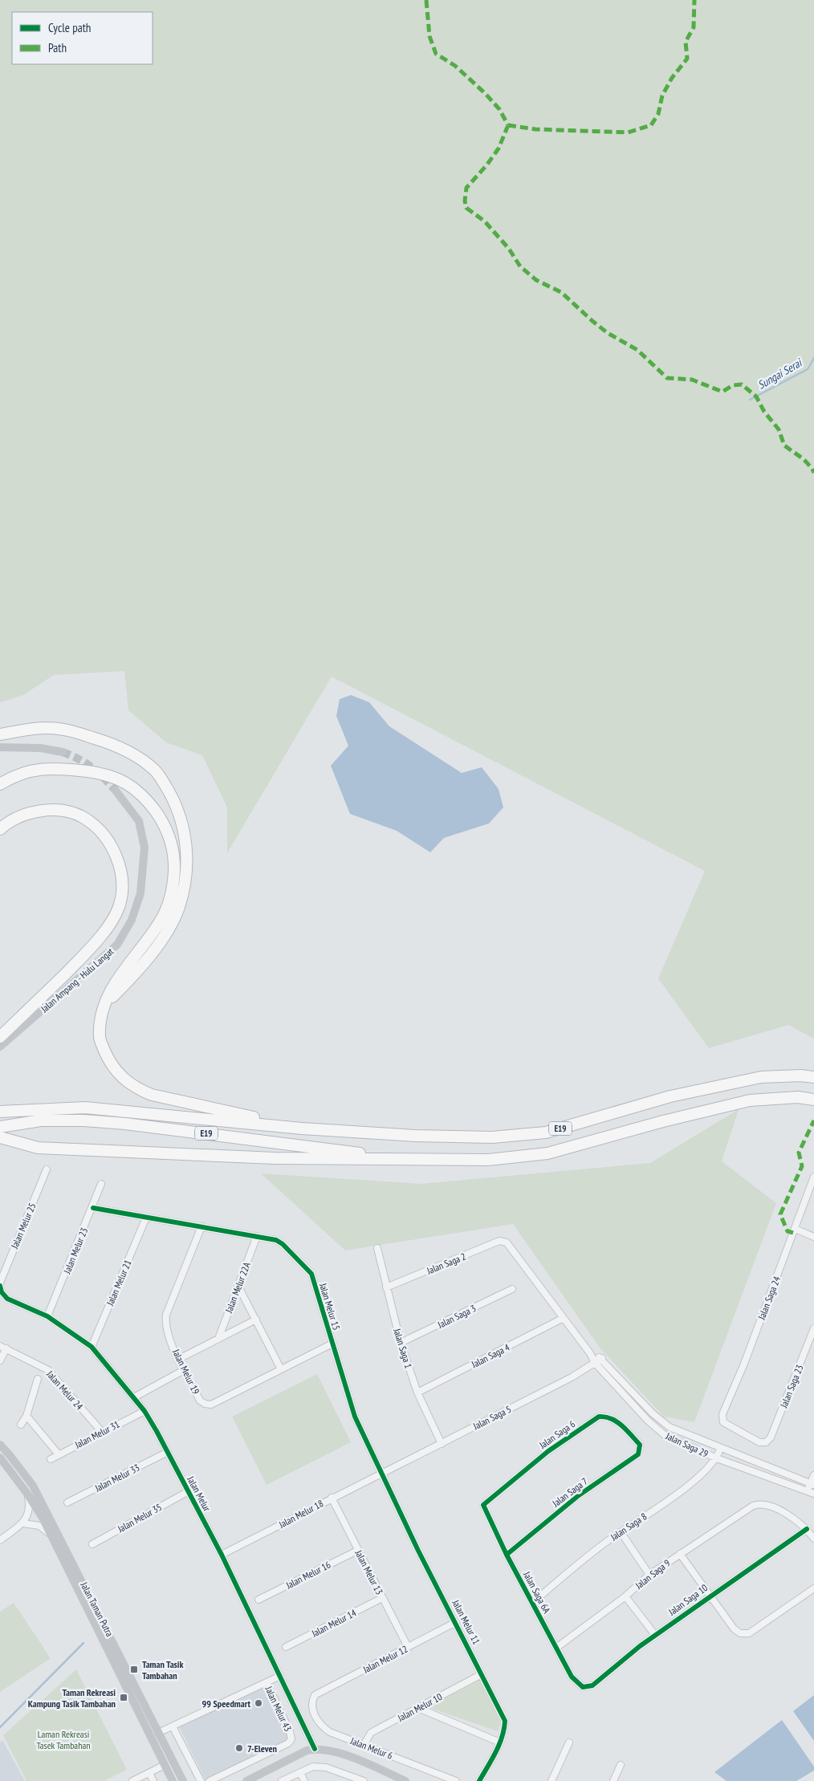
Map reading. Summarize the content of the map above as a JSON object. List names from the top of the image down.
{
  "streets": {
    "highway": ["E19"],
    "street": [
      "Jalan Ampang - Hulu Langat",
      "Jalan Melur 25",
      "Jalan Melur 23",
      "Jalan Saga 2",
      "Jalan Melur 21",
      "Jalan Melur 22A",
      "Jalan Saga 24",
      "Jalan Melur 15",
      "Jalan Saga 3",
      "Jalan Saga 1",
      "Jalan Saga 4",
      "Jalan Melur 19",
      "Jalan Saga 23",
      "Jalan Melur 24",
      "Jalan Saga 5",
      "Jalan Melur 31",
      "Jalan Saga 6",
      "Jalan Saga 29",
      "Jalan Melur 33",
      "Jalan Saga 7",
      "Jalan Melur",
      "Jalan Melur 18",
      "Jalan Melur 35",
      "Jalan Saga 8",
      "Jalan Melur 13",
      "Jalan Saga 9",
      "Jalan Melur 16",
      "Jalan Saga 6A",
      "Jalan Saga 10",
      "Jalan Taman Putra",
      "Jalan Melur 11",
      "Jalan Melur 14",
      "Jalan Melur 12",
      "Jalan Melur 10",
      "Jalan Melur 43",
      "Jalan Melur 6"
    ]
  },
  "crossings": [
    ["Jalan Melur 23", "Jalan Melur 15"],
    ["Jalan Melur 23", "Jalan Melur"],
    ["Jalan Saga 2", "Jalan Saga 1"],
    ["Jalan Saga 2", "Jalan Saga 29"],
    ["Jalan Melur 21", "Jalan Melur 15"],
    ["Jalan Melur 21", "Jalan Melur"],
    ["Jalan Melur 22A", "Jalan Melur 15"],
    ["Jalan Saga 24", "Jalan Saga 23"],
    ["Jalan Melur 15", "Jalan Melur 19"],
    ["Jalan Melur 15", "Jalan Saga 5"],
    ["Jalan Melur 15", "Jalan Melur 18"],
    ["Jalan Melur 15", "Jalan Melur 11"],
    ["Jalan Saga 3", "Jalan Saga 1"],
    ["Jalan Saga 1", "Jalan Saga 4"],
    ["Jalan Saga 1", "Jalan Saga 5"],
    ["Jalan Saga 4", "Jalan Saga 29"],
    ["Jalan Melur 24", "Jalan Melur 31"],
    ["Jalan Saga 5", "Jalan Saga 29"],
    ["Jalan Saga 5", "Jalan Melur 18"],
    ["Jalan Saga 5", "Jalan Melur 11"],
    ["Jalan Melur 31", "Jalan Melur"],
    ["Jalan Saga 6", "Jalan Saga 7"],
    ["Jalan Saga 6", "Jalan Saga 6A"],
    ["Jalan Saga 29", "Jalan Saga 8"],
    ["Jalan Melur 33", "Jalan Melur"],
    ["Jalan Saga 7", "Jalan Saga 6A"],
    ["Jalan Melur", "Jalan Melur 18"],
    ["Jalan Melur", "Jalan Melur 35"],
    ["Jalan Melur", "Jalan Melur 43"],
    ["Jalan Melur 18", "Jalan Melur 13"],
    ["Jalan Melur 18", "Jalan Melur 11"],
    ["Jalan Saga 8", "Jalan Saga 6A"],
    ["Jalan Melur 13", "Jalan Melur 16"],
    ["Jalan Melur 13", "Jalan Melur 14"],
    ["Jalan Melur 13", "Jalan Melur 12"],
    ["Jalan Saga 9", "Jalan Saga 6A"],
    ["Jalan Saga 9", "Jalan Saga 10"],
    ["Jalan Saga 6A", "Jalan Saga 10"],
    ["Jalan Taman Putra", "Jalan Melur 43"],
    ["Jalan Melur 11", "Jalan Melur 12"],
    ["Jalan Melur 11", "Jalan Melur 10"],
    ["Jalan Melur 12", "Jalan Melur 6"],
    ["Jalan Melur 10", "Jalan Melur 6"]
  ],
  "water": ["Sungai Serai"],
  "parks": ["Laman Rekreasi Tasek Tambahan"],
  "places": {
    "transit": ["Taman Tasik Tambahan", "Taman Rekreasi Kampung Tasik Tambahan"],
    "other": ["99 Speedmart", "7-Eleven"]
  },
  "legend": ["Cycle path", "Path"]
}
